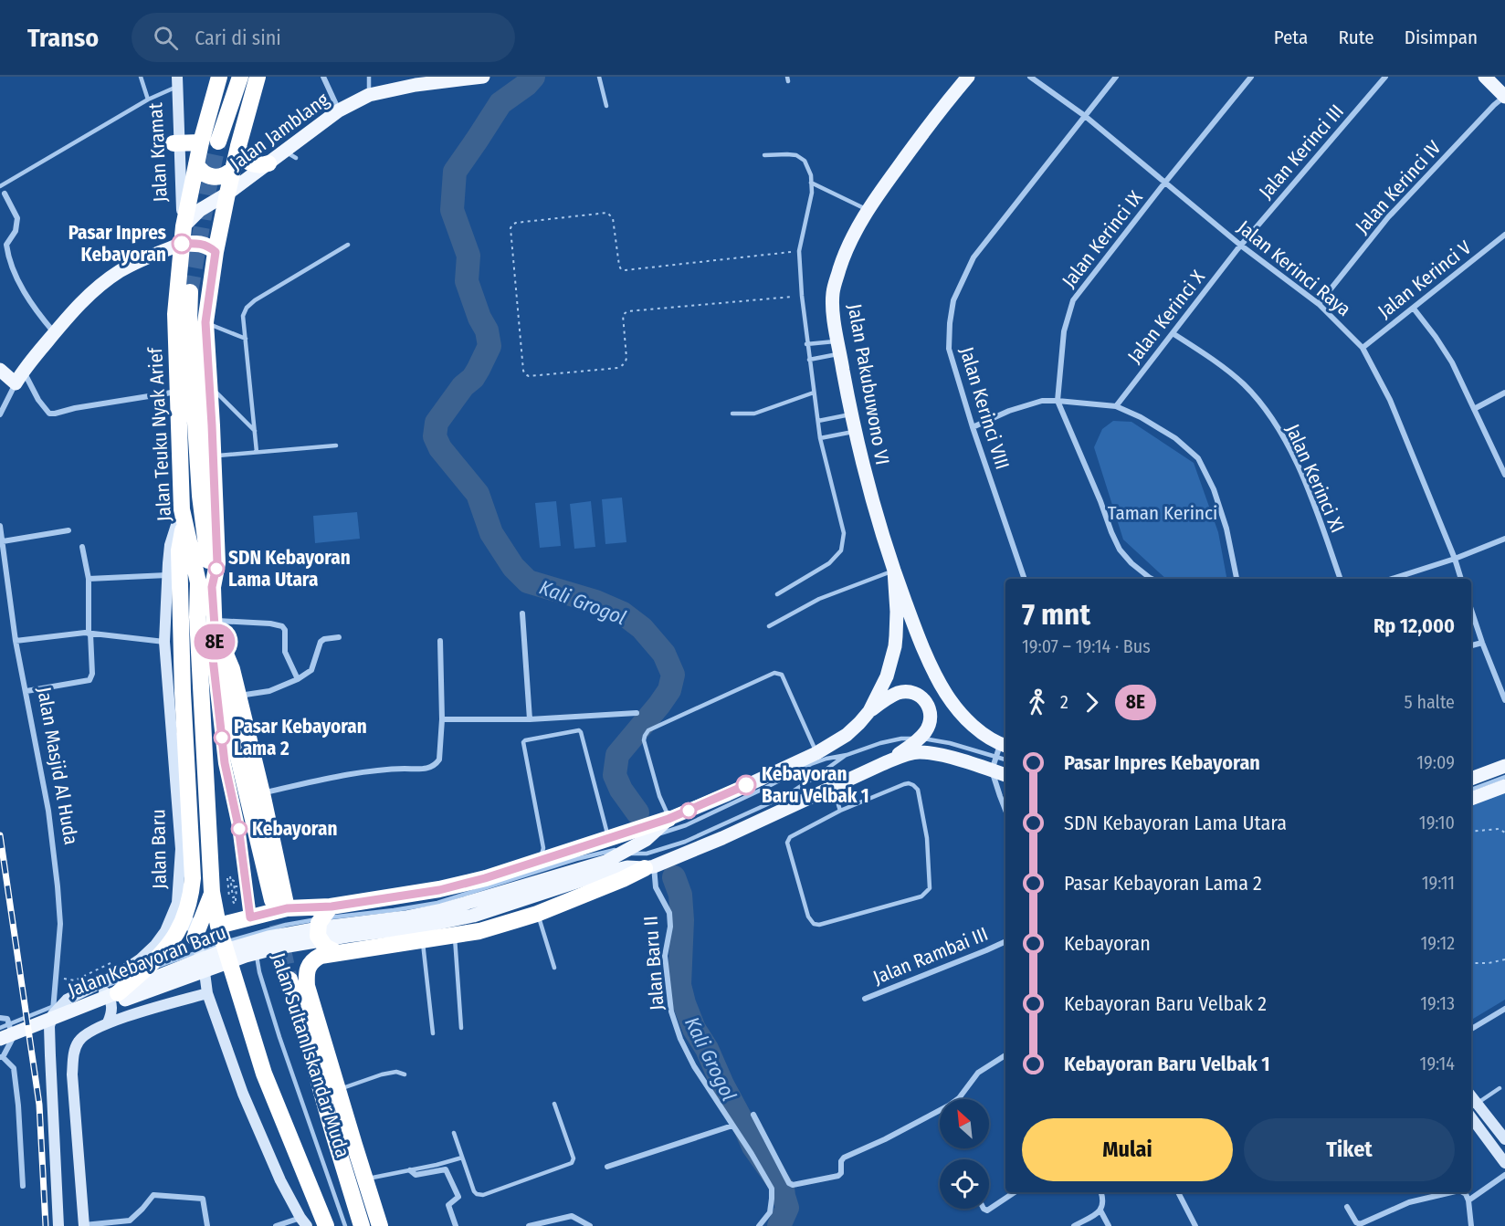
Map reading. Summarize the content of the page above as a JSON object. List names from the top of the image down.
{
  "streets": {
    "highway": ["Jalan Teuku Nyak Arief", "Jalan Sultan Iskandar Muda"],
    "main road": [
      "Jalan Jamblang",
      "Jalan Kramat",
      "Jalan Pakubuwono VI",
      "Jalan Baru",
      "Jalan Kebayoran Baru"
    ],
    "street": [
      "Jalan Kerinci III",
      "Jalan Kerinci IV",
      "Jalan Kerinci IX",
      "Jalan Kerinci Raya",
      "Jalan Kerinci V",
      "Jalan Kerinci X",
      "Jalan Kerinci VIII",
      "Jalan Kerinci XI",
      "Jalan Masjid Al Huda",
      "Jalan Rambai III",
      "Jalan Baru II"
    ]
  },
  "crossings": [
    ["Jalan Jamblang", "Jalan Teuku Nyak Arief"],
    ["Jalan Kerinci III", "Jalan Kerinci Raya"],
    ["Jalan Kerinci III", "Jalan Kerinci X"],
    ["Jalan Kerinci IV", "Jalan Kerinci Raya"],
    ["Jalan Kerinci IX", "Jalan Kerinci Raya"],
    ["Jalan Kerinci Raya", "Jalan Kerinci V"],
    ["Jalan Kerinci Raya", "Jalan Kerinci X"],
    ["Jalan Kerinci Raya", "Jalan Kerinci VIII"],
    ["Jalan Kerinci X", "Jalan Kerinci XI"],
    ["Jalan Pakubuwono VI", "Jalan Kebayoran Baru"],
    ["Jalan Teuku Nyak Arief", "Jalan Baru"],
    ["Jalan Masjid Al Huda", "Jalan Baru"],
    ["Jalan Kebayoran Baru", "Jalan Baru II"]
  ],
  "water": ["Kali Grogol"],
  "parks": ["Taman Kerinci"],
  "places": [
    "Pasar Inpres Kebayoran",
    "SDN Kebayoran Lama Utara",
    "Pasar Kebayoran Lama 2",
    "Kebayoran Baru Velbak 1",
    "Kebayoran"
  ],
  "lines": ["bus line 8E"],
  "north": "top left",
  "page": {
    "header": "Transo",
    "search": "Cari di sini",
    "nav": ["Peta", "Rute", "Disimpan"],
    "on_map": "8E",
    "heading": ["7 mnt", "19:07 – 19:14 · Bus", "Rp 12,000"],
    "legs": ["2", "8E", "5 halte"],
    "list": [
      {
        "name": "Pasar Inpres Kebayoran",
        "value": "19:09"
      },
      {
        "name": "SDN Kebayoran Lama Utara",
        "value": "19:10"
      },
      {
        "name": "Pasar Kebayoran Lama 2",
        "value": "19:11"
      },
      {
        "name": "Kebayoran",
        "value": "19:12"
      },
      {
        "name": "Kebayoran Baru Velbak 2",
        "value": "19:13"
      },
      {
        "name": "Kebayoran Baru Velbak 1",
        "value": "19:14"
      }
    ],
    "buttons": ["Mulai", "Tiket"]
  }
}
